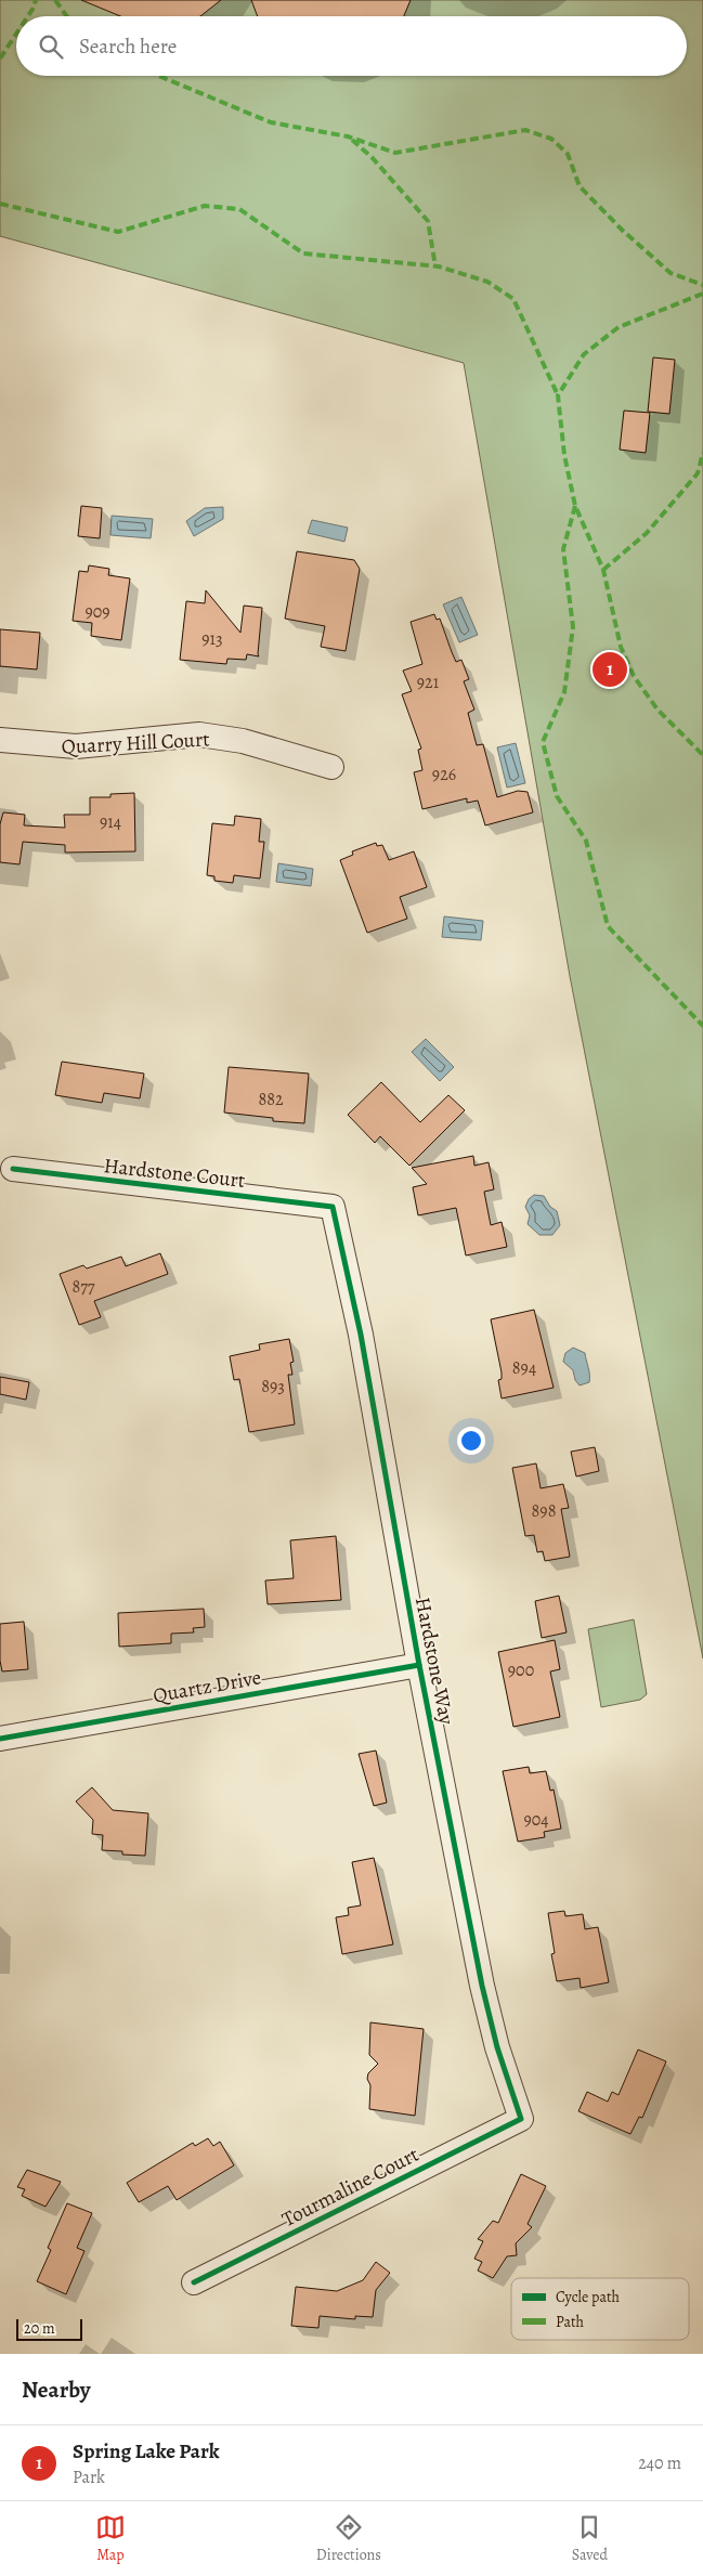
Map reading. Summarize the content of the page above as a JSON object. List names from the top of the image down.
{
  "streets": {
    "street": [
      "Quarry Hill Court",
      "Hardstone Court",
      "Hardstone Way",
      "Quartz Drive",
      "Tourmaline Court"
    ]
  },
  "crossings": [
    ["Hardstone Court", "Hardstone Way"],
    ["Hardstone Way", "Quartz Drive"],
    ["Hardstone Way", "Tourmaline Court"]
  ],
  "house_numbers": [
    "909",
    "913",
    "921",
    "926",
    "914",
    "882",
    "877",
    "894",
    "893",
    "898",
    "900",
    "904"
  ],
  "legend": ["Cycle path", "Path"],
  "scale_bar": "20 m",
  "page": {
    "search": "Search here",
    "pins": "1",
    "scale": "20 m",
    "heading": "Nearby",
    "list": [
      {
        "mark": "1",
        "name": "Spring Lake Park",
        "note": "Park",
        "value": "240 m"
      }
    ],
    "nav": ["Map", "Directions", "Saved"]
  }
}
